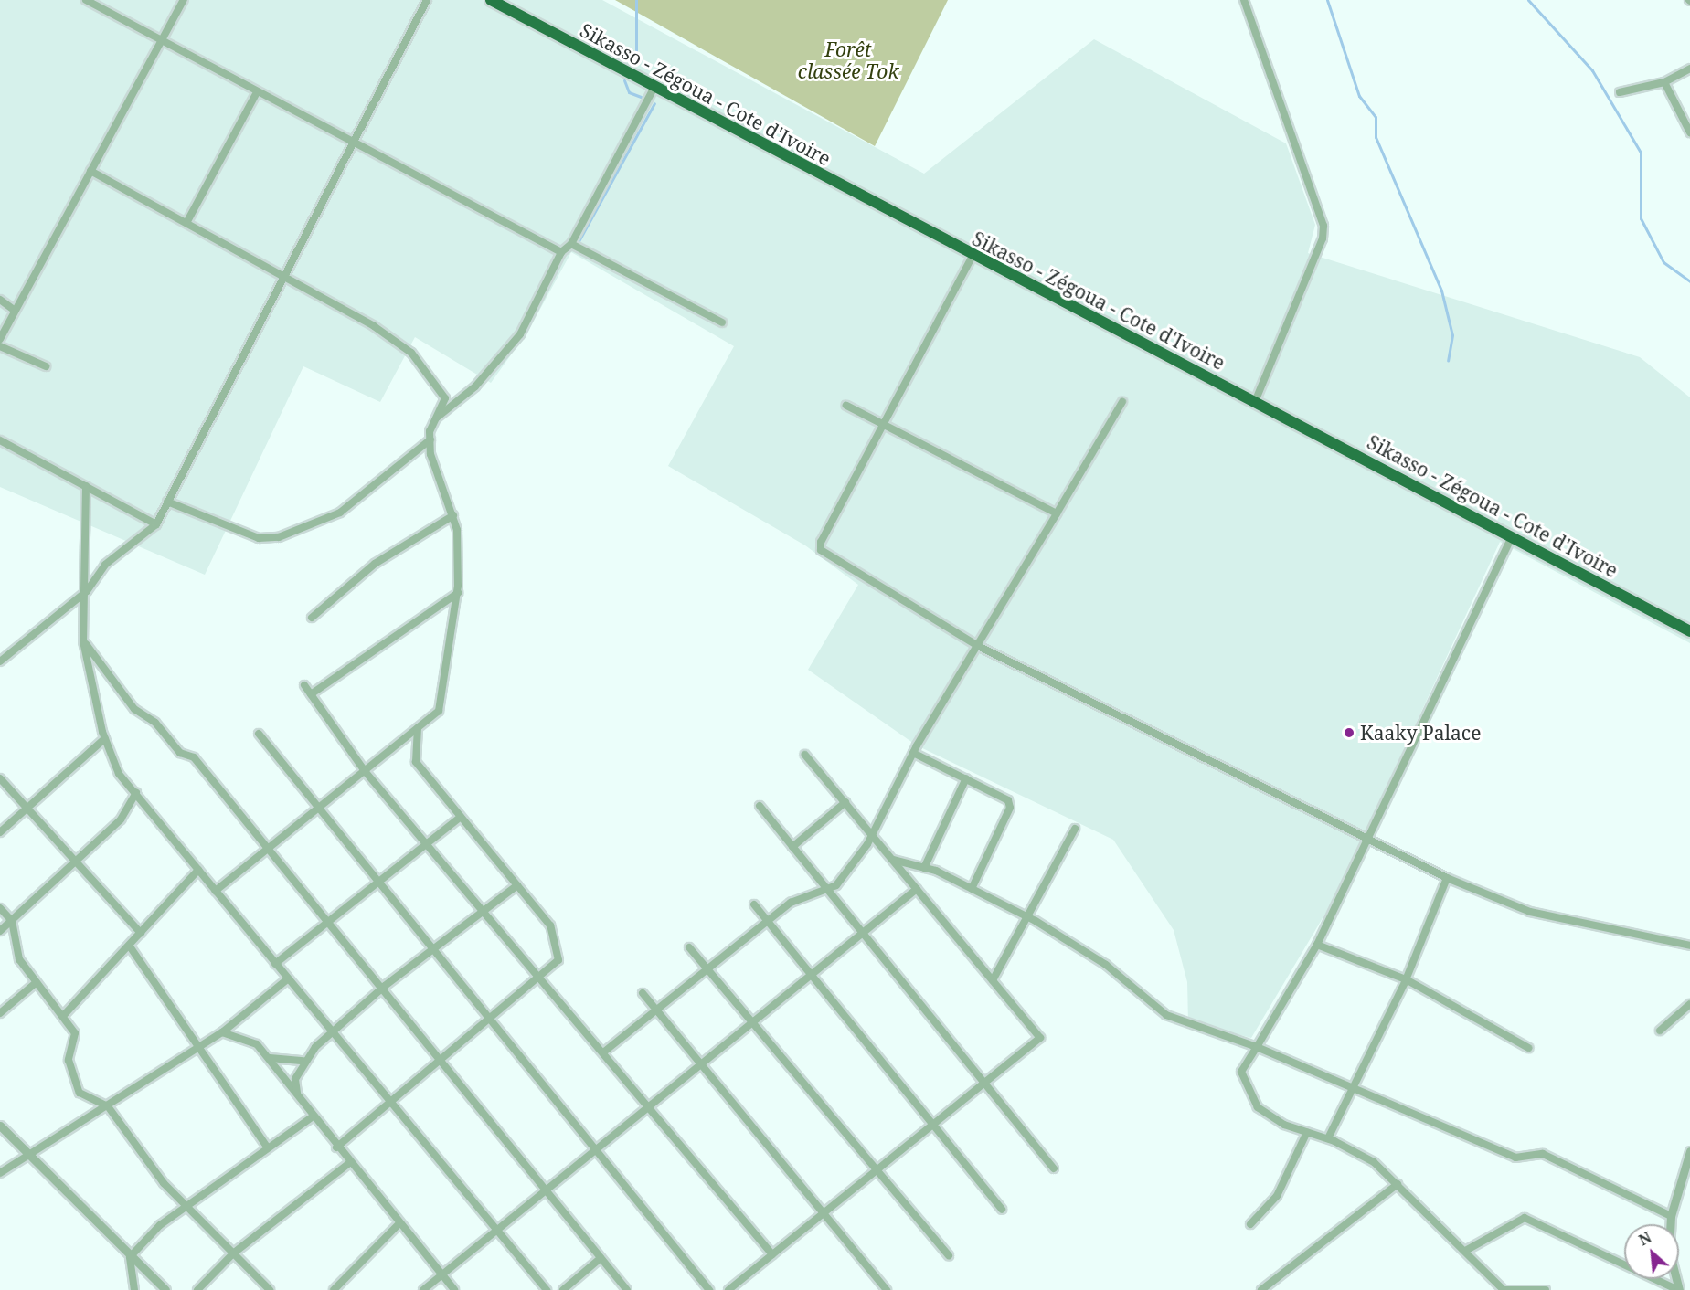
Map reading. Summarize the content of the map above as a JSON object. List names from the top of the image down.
{
  "streets": {
    "highway": ["Sikasso - Zégoua - Cote d'Ivoire"]
  },
  "parks": ["Forêt classée Tok"],
  "places": ["Kaaky Palace"],
  "north": "top left"
}
